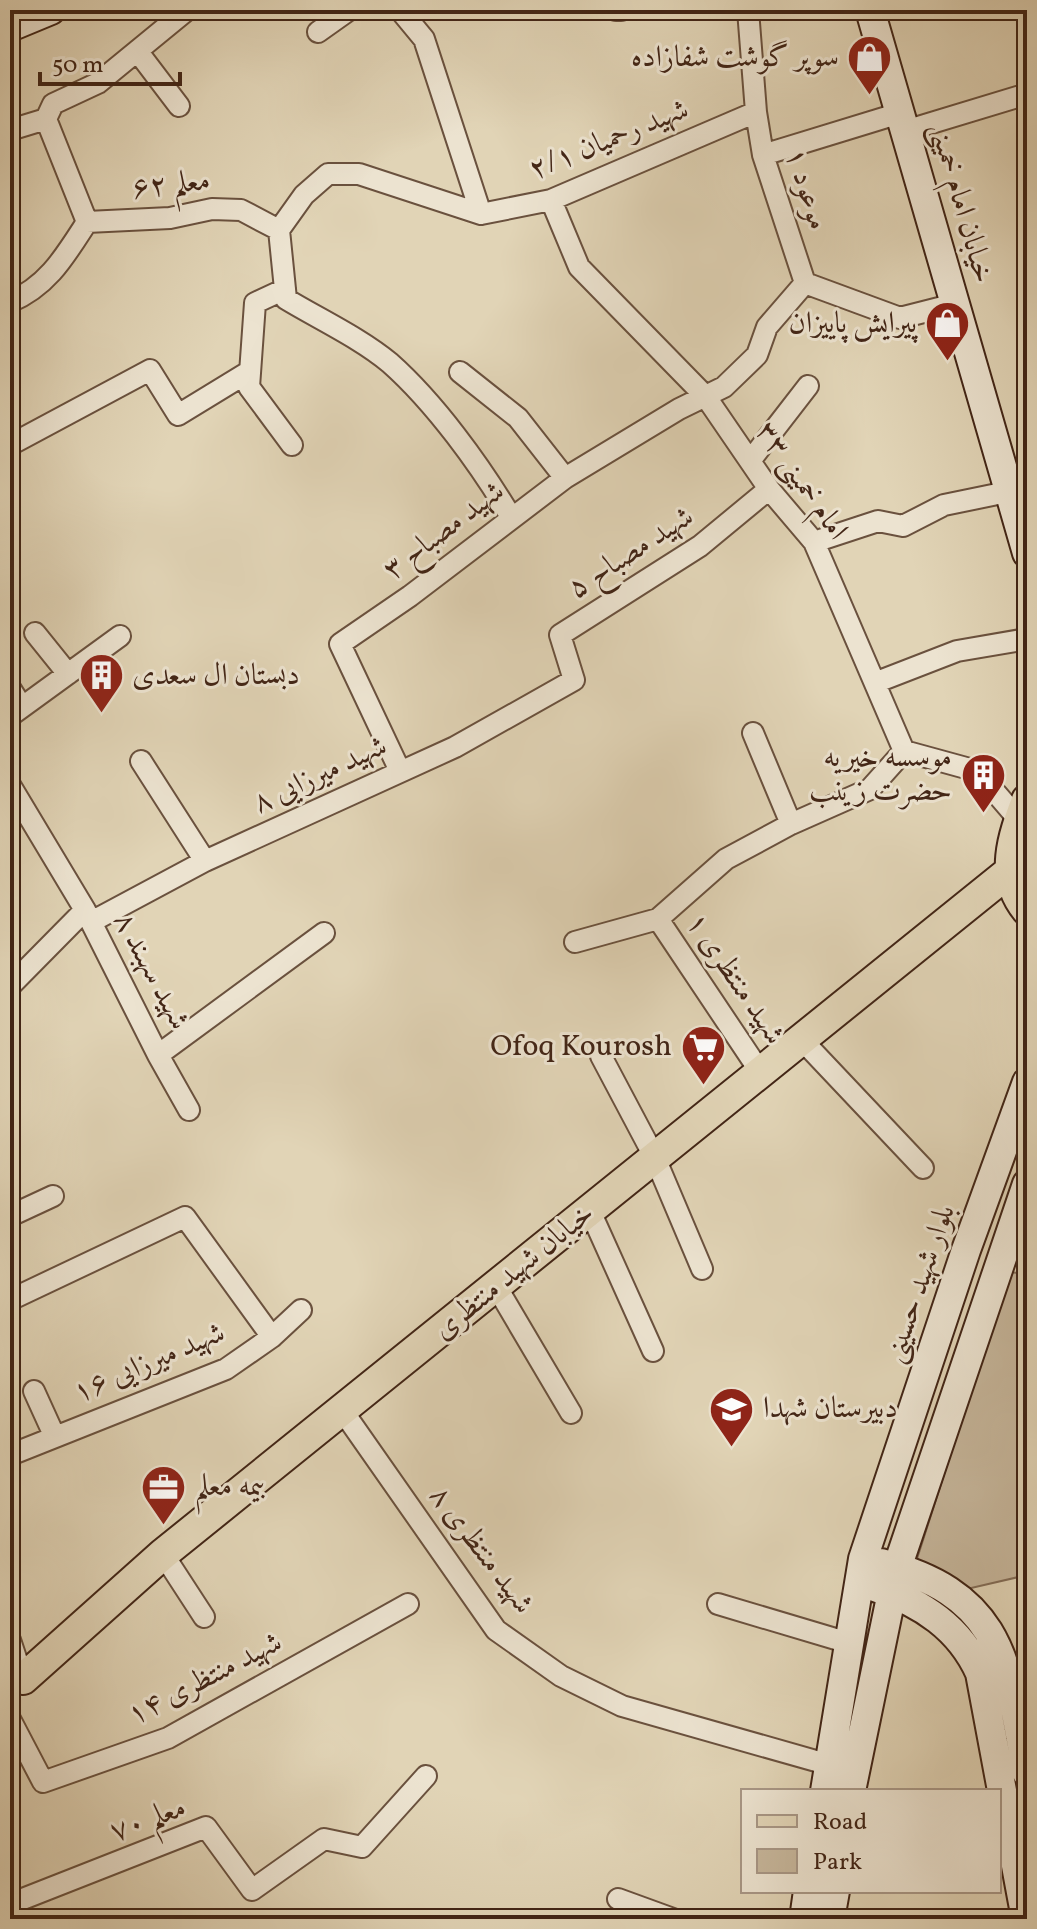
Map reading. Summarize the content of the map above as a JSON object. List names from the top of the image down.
{
  "streets": {
    "main road": ["خیابان امام خمینی", "خیابان شهید منتظری", "بلوار شهید حسینی"],
    "street": [
      "شهید رحمیان ۲/۱",
      "معلم ۶۲",
      "موعود ۱",
      "امام خمینی ۳۳",
      "شهید مصباح ۳",
      "شهید مصباح ۵",
      "شهید میرزایی ۸",
      "شهید سهبند ۸",
      "شهید منتظری ۱",
      "شهید میرزایی ۱۶",
      "شهید منتظری ۸",
      "شهید منتظری ۱۴",
      "معلم ۷۰"
    ]
  },
  "crossings": [
    ["شهید رحمیان ۲/۱", "موعود ۱"],
    ["شهید رحمیان ۲/۱", "امام خمینی ۳۳"],
    ["موعود ۱", "شهید مصباح ۳"],
    ["امام خمینی ۳۳", "شهید مصباح ۳"],
    ["امام خمینی ۳۳", "شهید مصباح ۵"],
    ["شهید مصباح ۳", "شهید میرزایی ۸"],
    ["شهید مصباح ۵", "شهید میرزایی ۸"],
    ["شهید میرزایی ۸", "شهید سهبند ۸"],
    ["شهید منتظری ۱", "خیابان شهید منتظری"],
    ["خیابان شهید منتظری", "شهید منتظری ۸"],
    ["بلوار شهید حسینی", "شهید منتظری ۸"]
  ],
  "places": {
    "shop": ["سوپر گوشت شفازاده", "پیرایش پاییزان"],
    "building": ["دبستان ال سعدی", "موسسه خیریه حضرت زینب"],
    "supermarket": ["Ofoq Kourosh"],
    "school or university": ["دبیرستان شهدا"],
    "office": ["بیمه معلم"]
  },
  "legend": ["Road", "Park"],
  "scale_bar": "50 m"
}
